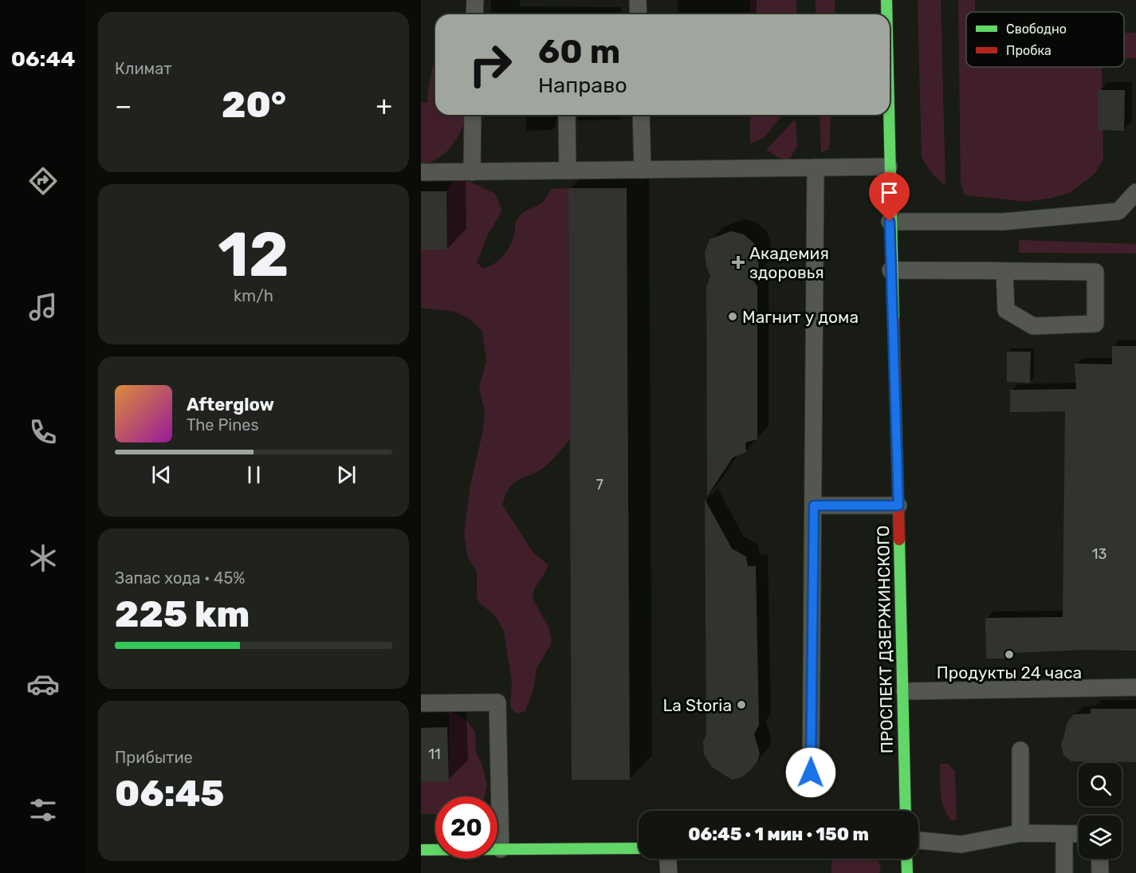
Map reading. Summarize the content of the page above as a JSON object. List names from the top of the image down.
{
  "streets": {
    "main road": ["ПРОСПЕКТ ДЗЕРЖИНСКОГО"]
  },
  "places": {
    "health": ["Академия здоровья"],
    "other": ["Магнит у дома", "Продукты 24 часа", "La Storia"]
  },
  "house_numbers": ["7", "13", "11"],
  "legend": ["Свободно", "Пробка"],
  "page": {
    "tabs": "06:44",
    "tile": [
      "Климат",
      ["12", "km/h"],
      ["Запас хода · 45%", "225 km"],
      ["Прибытие", "06:45"]
    ],
    "turn": ["60 m", "Направо"],
    "heat": ["−", "20°", "+"],
    "song": ["Afterglow", "The Pines"],
    "limit": "20",
    "trip": "06:45 · 1 мин · 150 m"
  }
}
